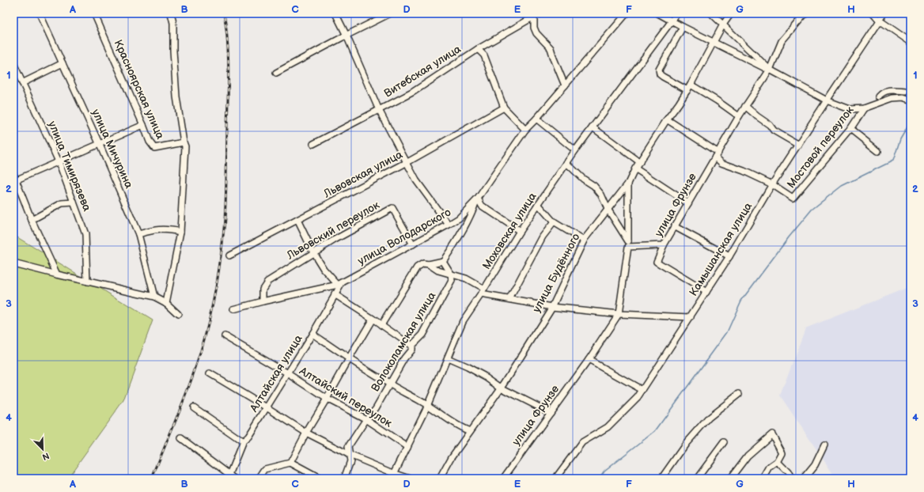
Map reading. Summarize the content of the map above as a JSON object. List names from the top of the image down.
{
  "streets": {
    "street": [
      "Витебская улица",
      "Красноярская улица",
      "Мостовой переулок",
      "улица Мичурина",
      "улица Тимирязева",
      "Львовская улица",
      "улица Фрунзе",
      "Львовский переулок",
      "Моховская улица",
      "улица Володарского",
      "Камышанская улица",
      "улица Будённого",
      "Волоколамская улица",
      "Алтайская улица",
      "Алтайский переулок"
    ]
  },
  "crossings": [
    ["Мостовой переулок", "Камышанская улица"],
    ["Львовский переулок", "улица Володарского"],
    ["Моховская улица", "Алтайский переулок"],
    ["улица Володарского", "Алтайская улица"],
    ["Волоколамская улица", "Алтайский переулок"],
    ["Алтайская улица", "Алтайский переулок"]
  ],
  "north": "bottom right",
  "grid": {
    "columns": [
      "A",
      "B",
      "C",
      "D",
      "E",
      "F",
      "G",
      "H"
    ],
    "rows": [
      "1",
      "2",
      "3",
      "4"
    ]
  }
}
